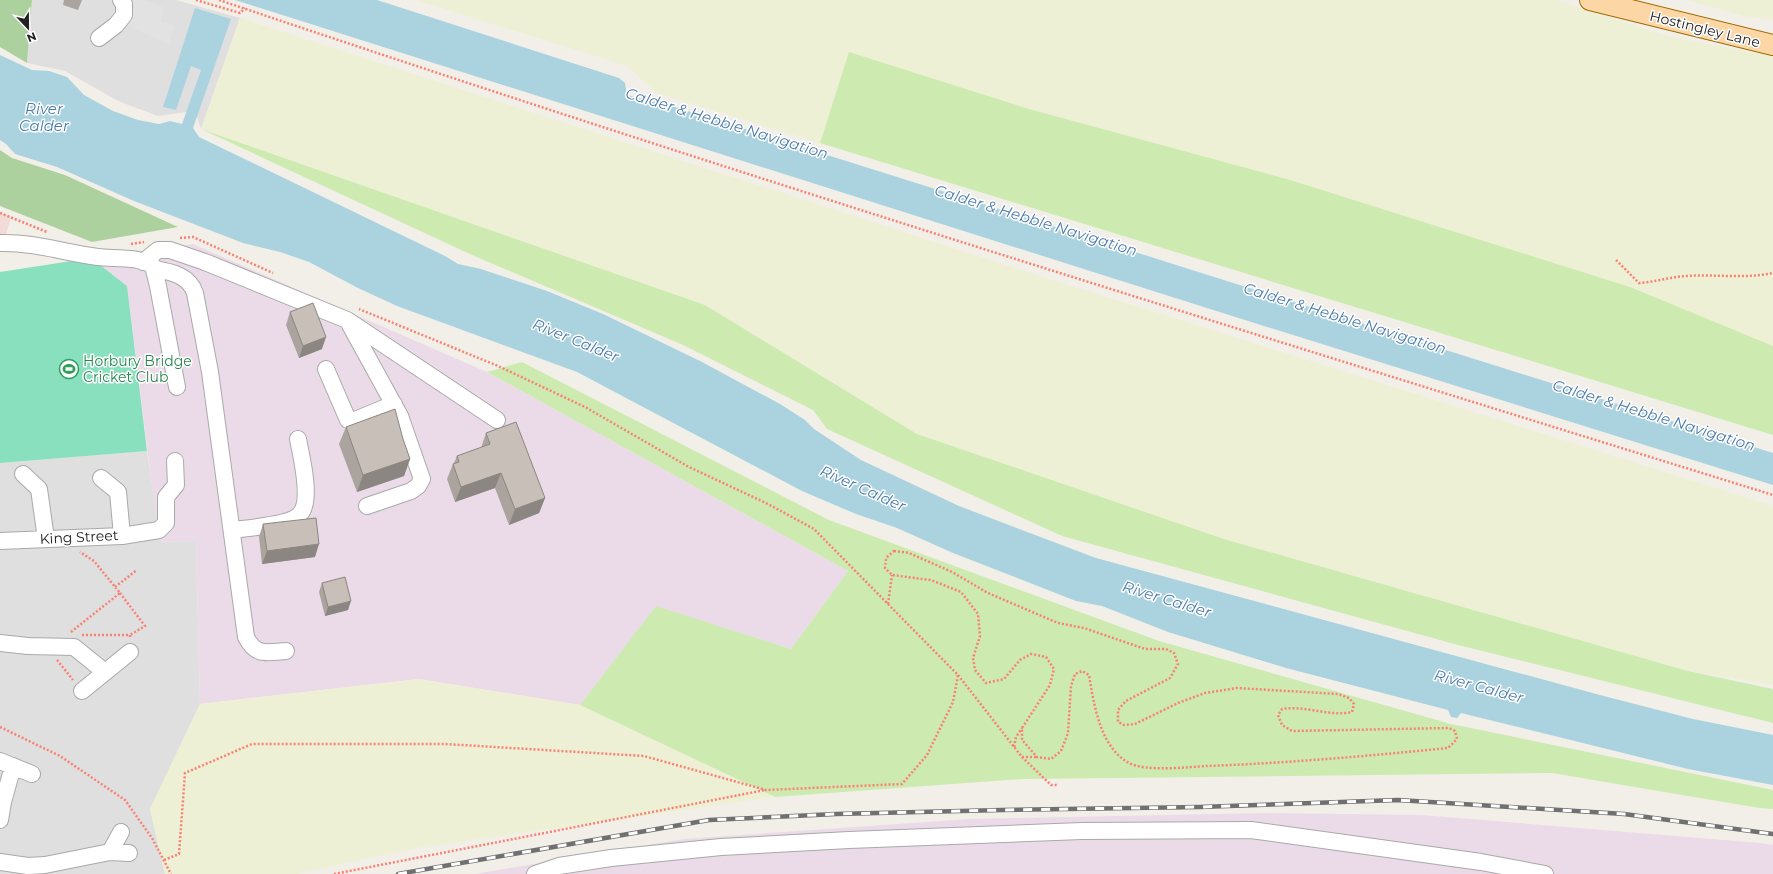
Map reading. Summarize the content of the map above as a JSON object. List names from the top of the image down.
{
  "streets": {
    "main road": ["Hostingley Lane"],
    "street": ["King Street"]
  },
  "water": ["River Calder", "Calder & Hebble Navigation"],
  "places": {
    "sports": ["Horbury Bridge Cricket Club"]
  },
  "north": "bottom"
}
